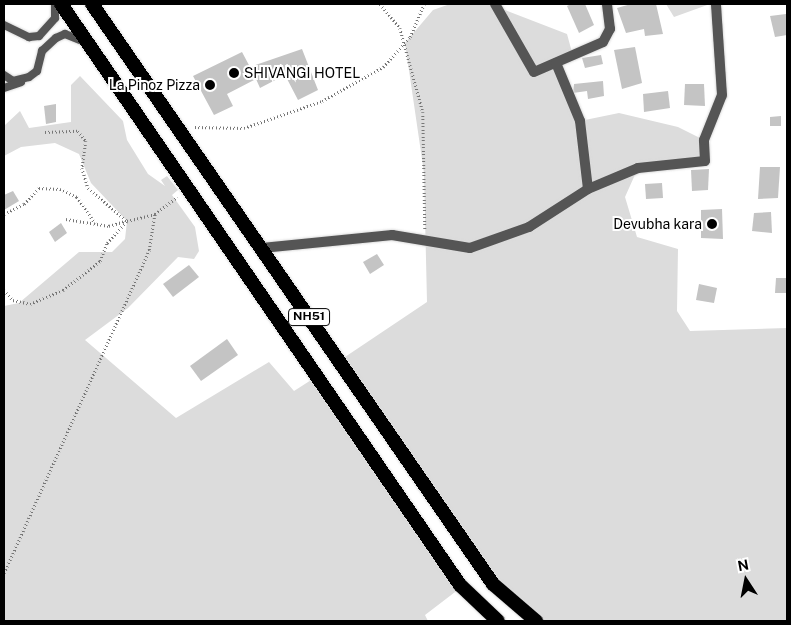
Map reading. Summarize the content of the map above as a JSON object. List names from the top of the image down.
{
  "streets": {
    "highway": ["NH51"]
  },
  "places": ["SHIVANGI HOTEL", "La Pinoz Pizza", "Devubha kara"],
  "north": "top"
}
